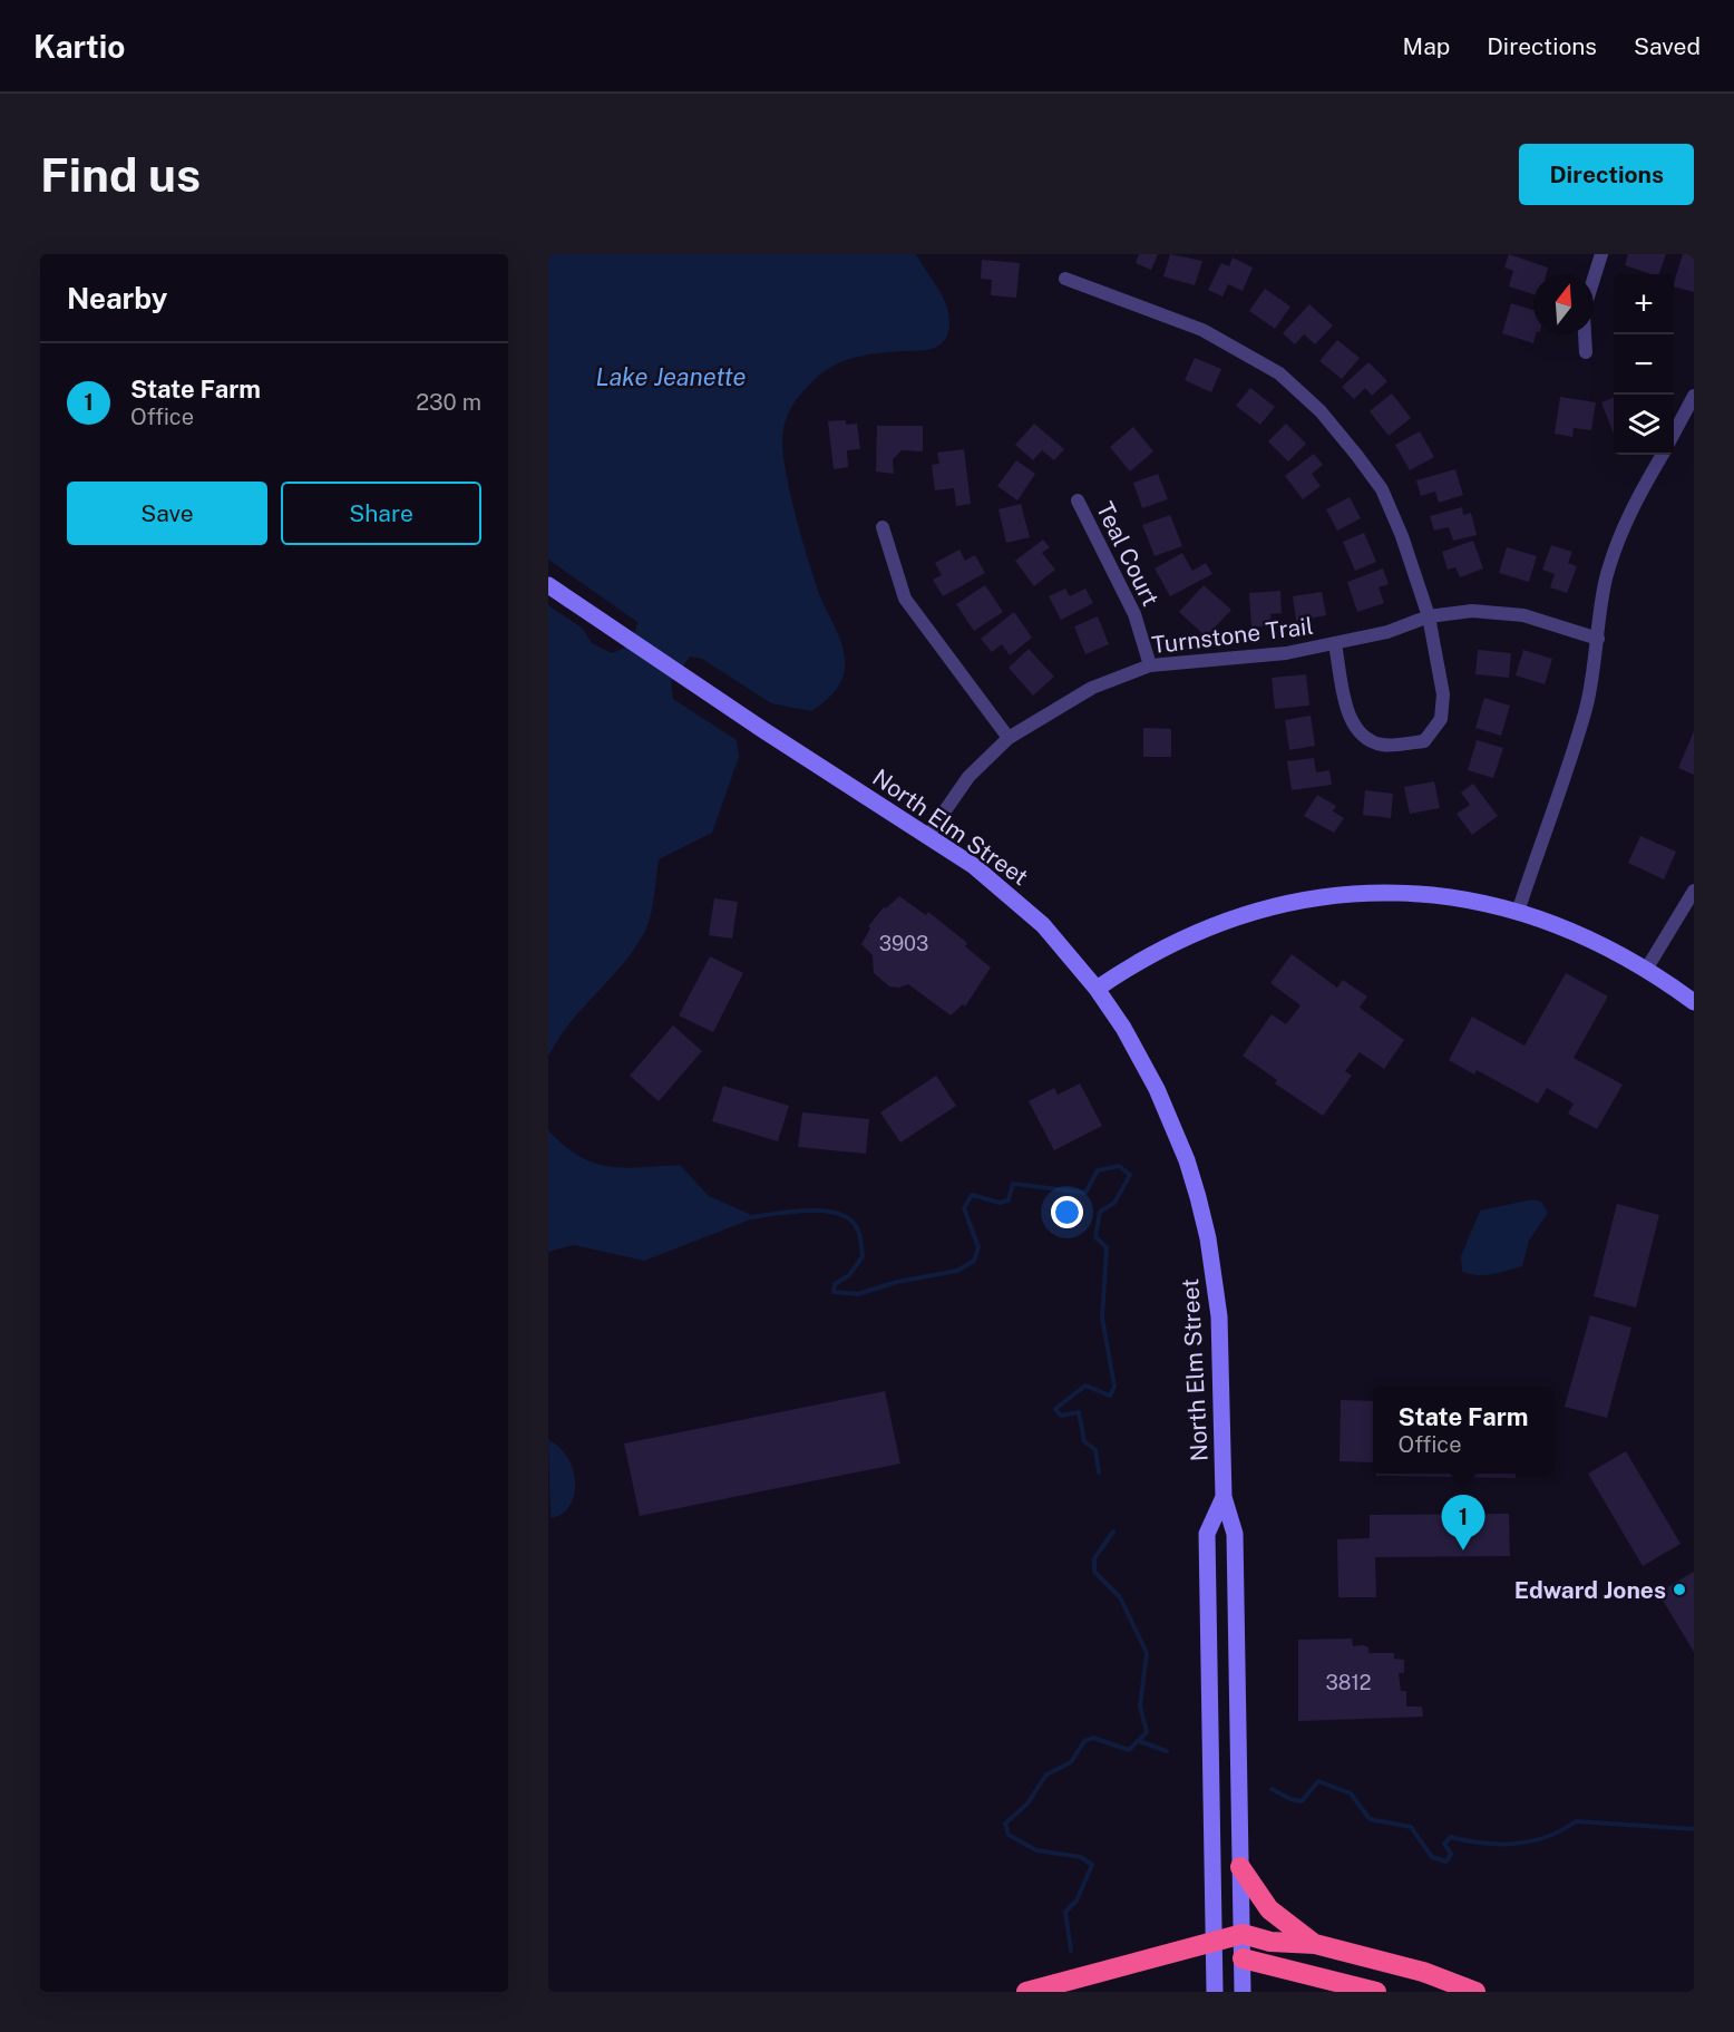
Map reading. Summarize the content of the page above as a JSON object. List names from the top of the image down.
{
  "streets": {
    "main road": ["North Elm Street"],
    "street": ["Teal Court", "Turnstone Trail"]
  },
  "crossings": [
    ["Teal Court", "Turnstone Trail"],
    ["Turnstone Trail", "North Elm Street"]
  ],
  "water": ["Lake Jeanette"],
  "places": ["Edward Jones"],
  "house_numbers": ["3903", "3812"],
  "north": "top",
  "page": {
    "header": "Kartio",
    "nav": ["Map", "Directions", "Saved"],
    "buttons": [
      "Directions",
      ["Save", "Share"]
    ],
    "title": "Find us",
    "heading": "Nearby",
    "map_buttons": ["+", "−"],
    "list": [
      {
        "mark": "1",
        "name": "State Farm",
        "note": "Office",
        "value": "230 m"
      }
    ],
    "popup": ["State Farm", "Office"],
    "pins": "1"
  }
}
